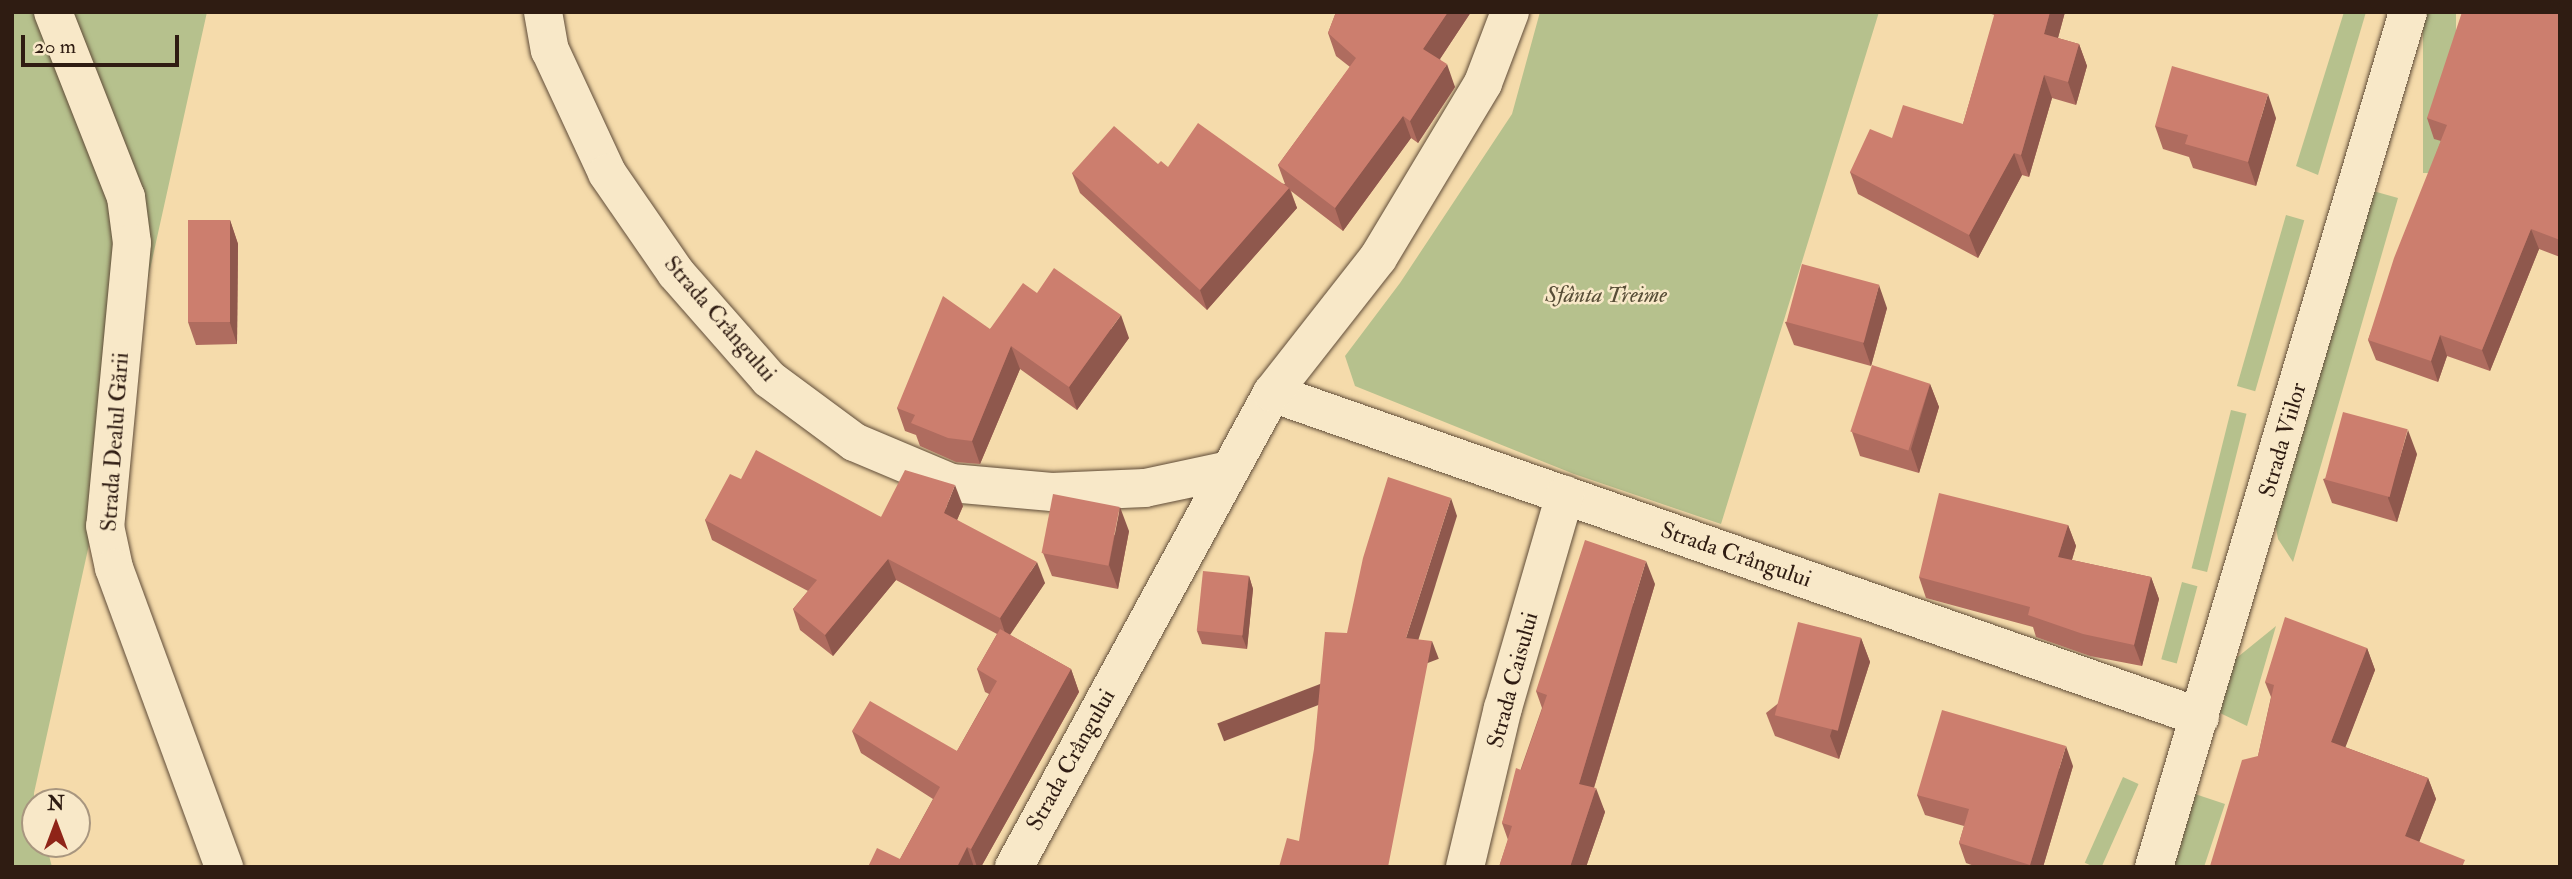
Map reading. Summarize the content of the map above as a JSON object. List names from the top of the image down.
{
  "streets": {
    "street": [
      "Strada Crângului",
      "Strada Viilor",
      "Strada Dealul Gării",
      "Strada Caisului"
    ]
  },
  "crossings": [
    ["Strada Crângului", "Strada Viilor"],
    ["Strada Crângului", "Strada Caisului"]
  ],
  "parks": ["Sfânta Treime"],
  "scale_bar": "20 m",
  "north": "top"
}
